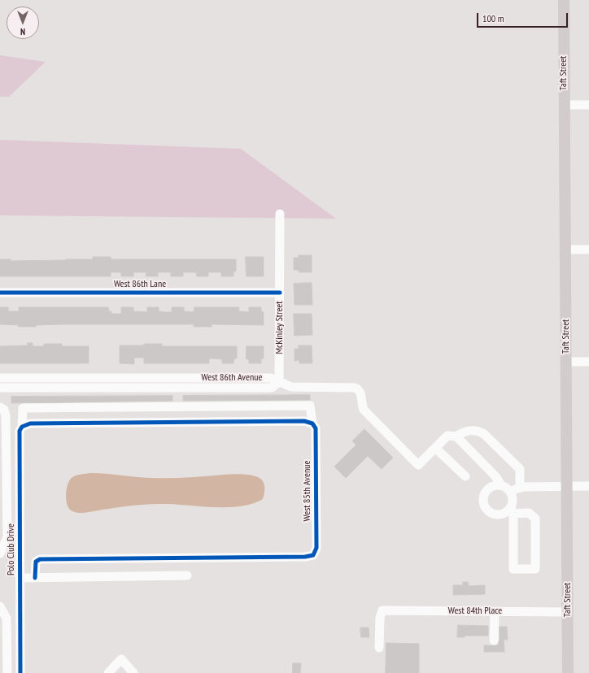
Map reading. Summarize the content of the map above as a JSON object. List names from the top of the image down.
{
  "streets": {
    "main road": ["Taft Street"],
    "street": [
      "West 86th Lane",
      "McKinley Street",
      "West 86th Avenue",
      "West 85th Avenue",
      "Polo Club Drive",
      "West 84th Place"
    ]
  },
  "crossings": [
    ["Taft Street", "West 84th Place"],
    ["West 86th Lane", "McKinley Street"],
    ["McKinley Street", "West 86th Avenue"],
    ["West 85th Avenue", "Polo Club Drive"]
  ],
  "scale_bar": "100 m",
  "north": "bottom"
}
